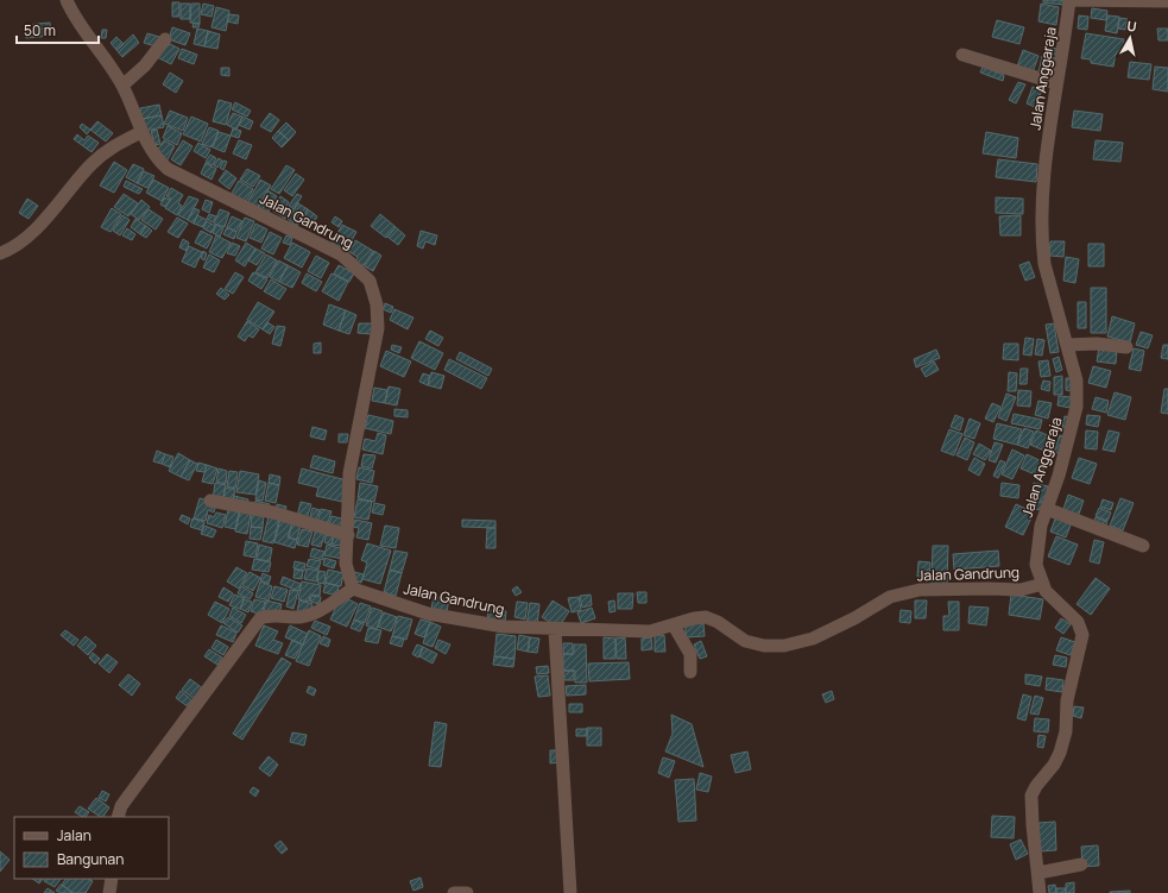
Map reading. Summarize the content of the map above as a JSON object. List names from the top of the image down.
{
  "streets": {
    "street": ["Jalan Anggaraja", "Jalan Gandrung"]
  },
  "crossings": [
    ["Jalan Anggaraja", "Jalan Gandrung"]
  ],
  "legend": ["Jalan", "Bangunan"],
  "scale_bar": "50 m",
  "north": "top"
}
